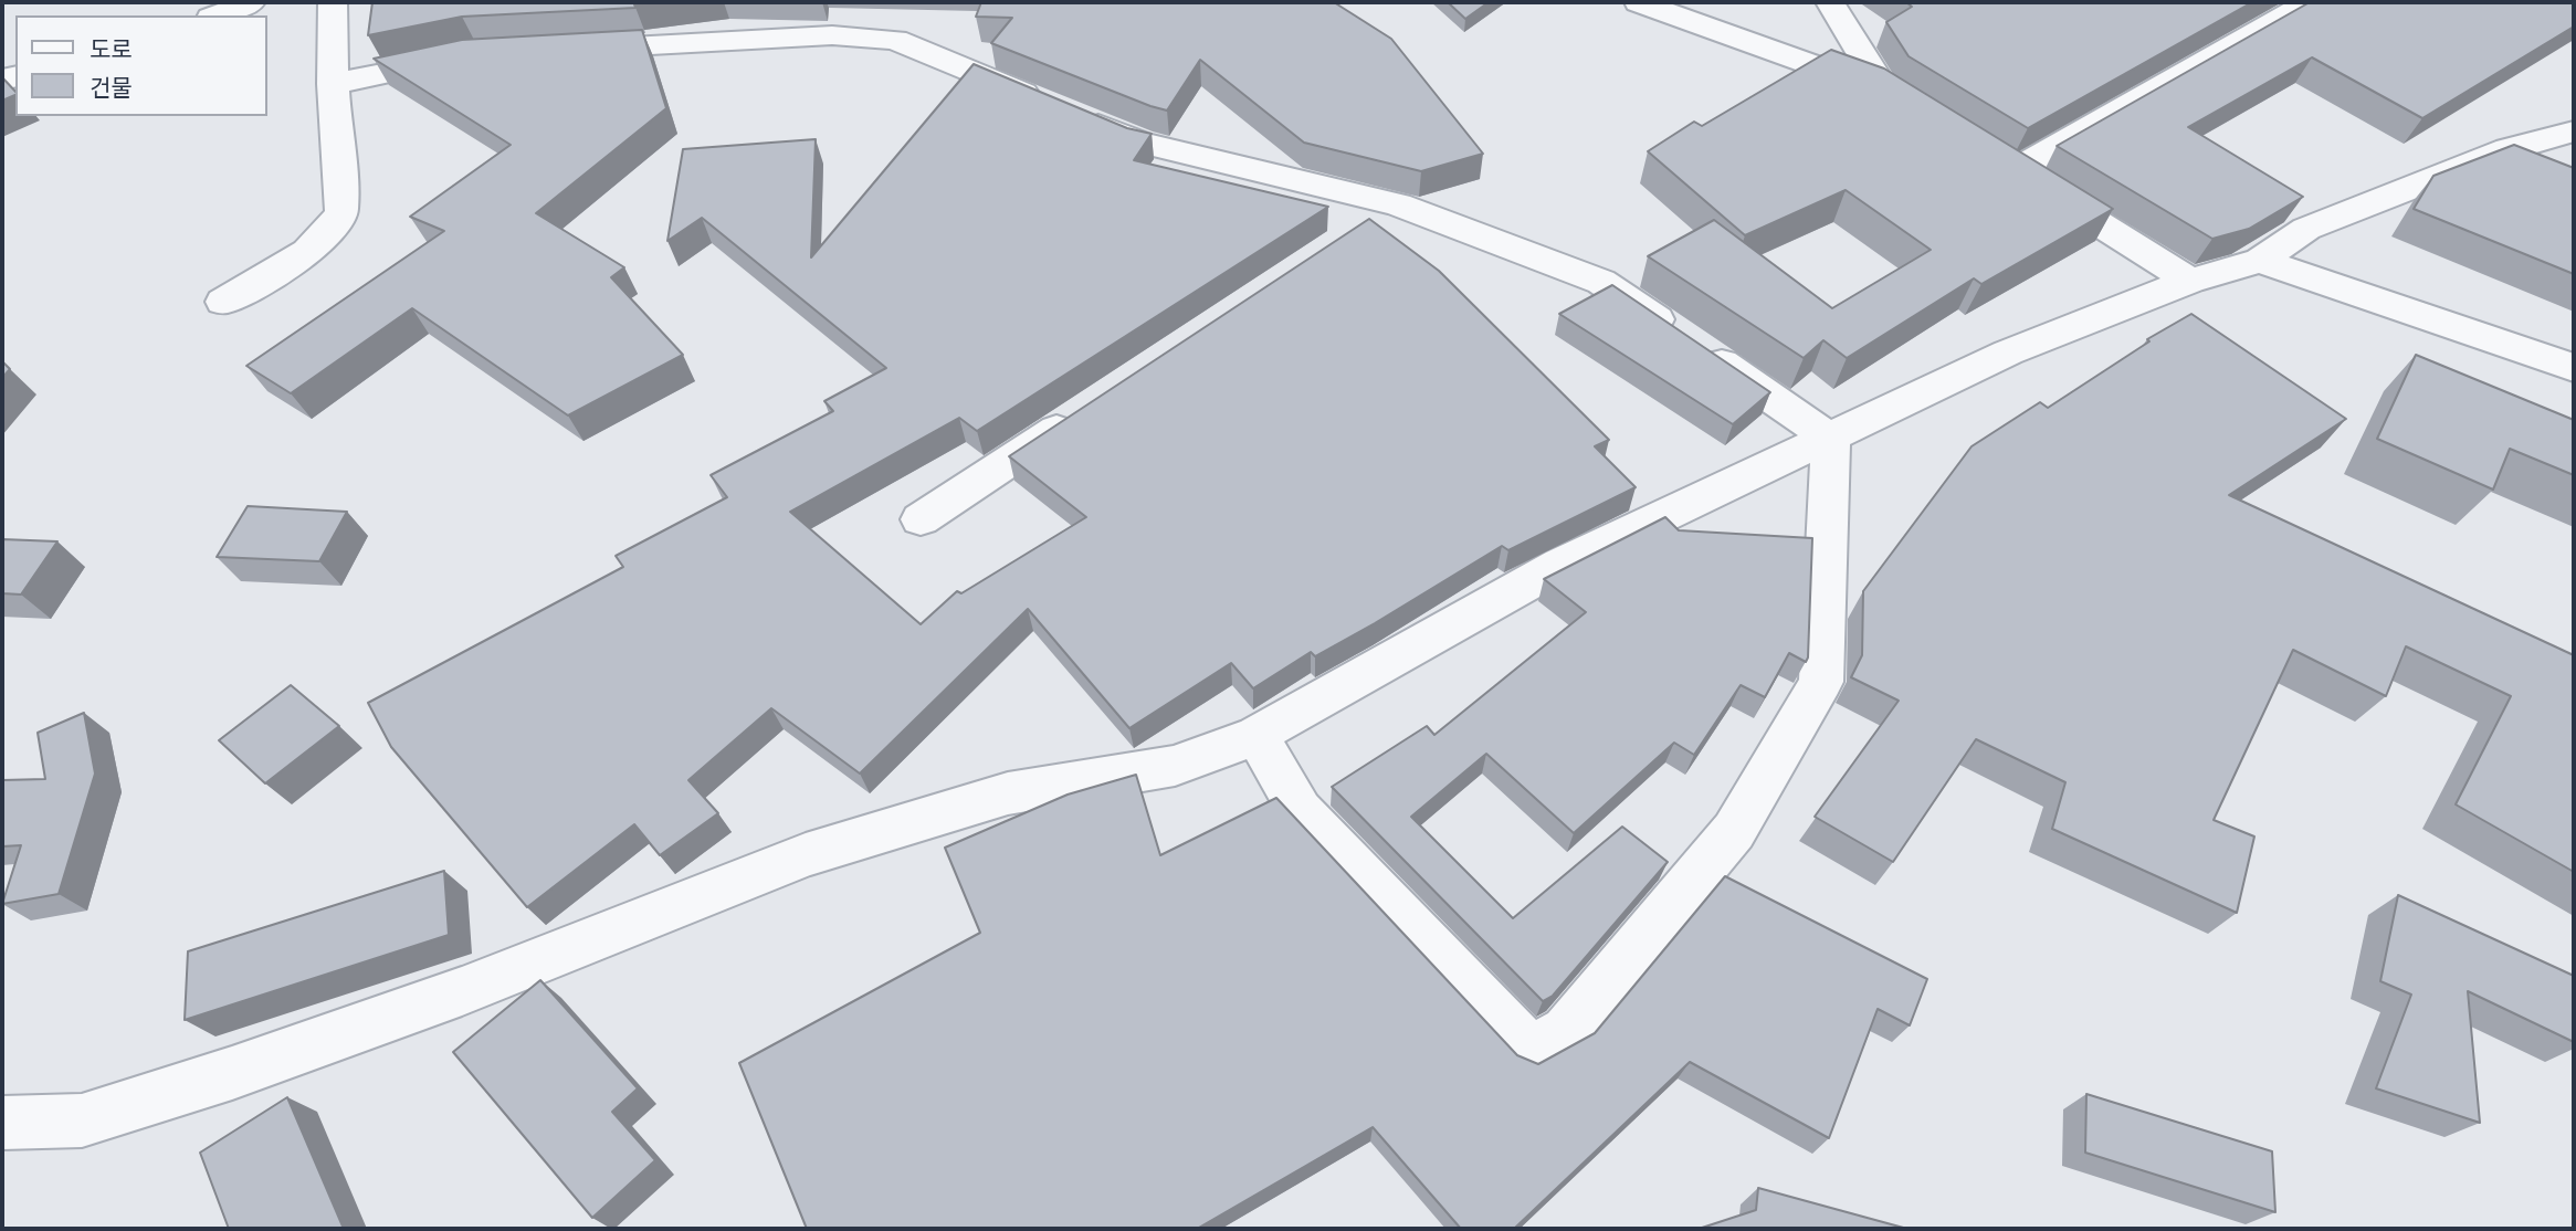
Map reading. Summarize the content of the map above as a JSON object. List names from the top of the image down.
{
  "legend": ["도로", "건물"]
}
